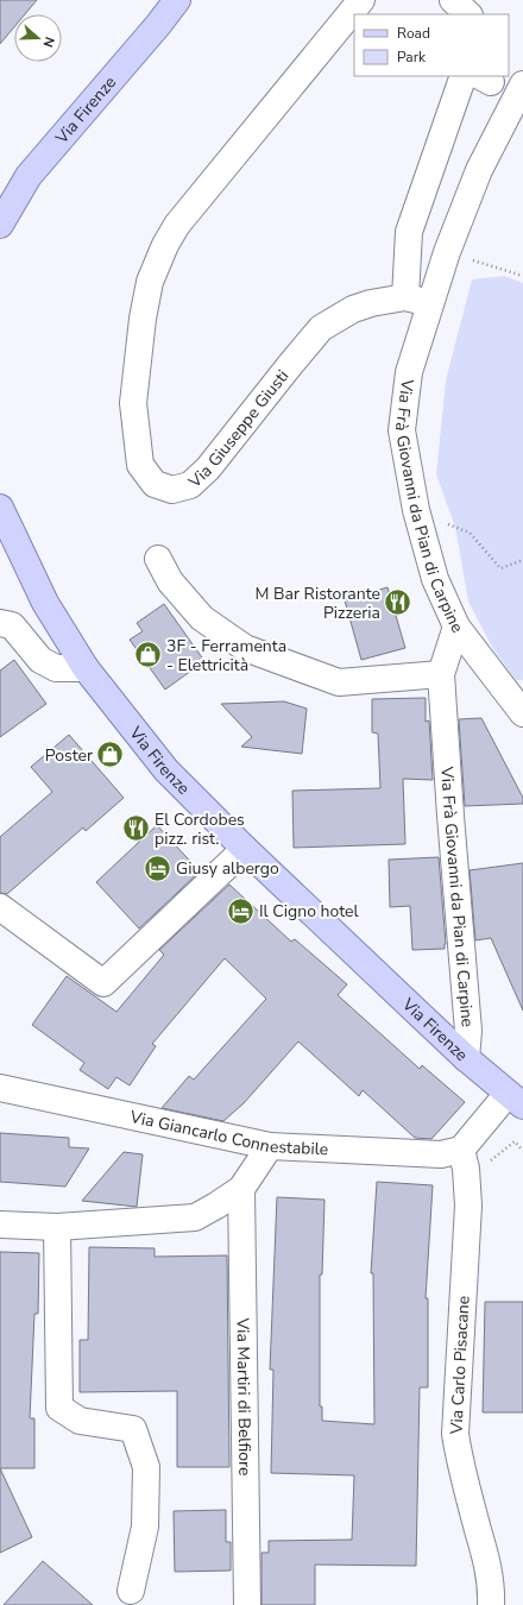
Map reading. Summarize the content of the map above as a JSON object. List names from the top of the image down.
{
  "streets": {
    "main road": ["Via Firenze"],
    "street": [
      "Via Giuseppe Giusti",
      "Via Frà Giovanni da Pian di Carpine",
      "Via Giancarlo Connestabile",
      "Via Carlo Pisacane",
      "Via Martiri di Belfiore"
    ]
  },
  "crossings": [
    ["Via Firenze", "Via Frà Giovanni da Pian di Carpine"],
    ["Via Giuseppe Giusti", "Via Frà Giovanni da Pian di Carpine"],
    ["Via Giancarlo Connestabile", "Via Carlo Pisacane"]
  ],
  "places": {
    "restaurant": ["M Bar Ristorante Pizzeria", "El Cordobes pizz. rist."],
    "shop": ["3F - Ferramenta - Elettricità", "Poster"],
    "hotel": ["Giusy albergo", "Il Cigno hotel"]
  },
  "legend": ["Road", "Park"],
  "north": "right"
}
